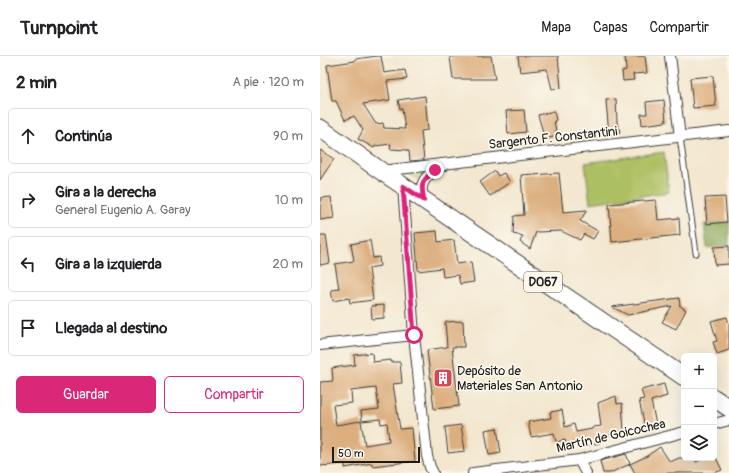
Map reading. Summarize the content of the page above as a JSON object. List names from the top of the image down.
{
  "streets": {
    "main road": ["D067"],
    "street": ["Sargento F. Constantini", "Martín de Goicochea"]
  },
  "crossings": [
    ["Sargento F. Constantini", "D067"]
  ],
  "places": {
    "building": ["Depósito de Materiales San Antonio"]
  },
  "scale_bar": "50 m",
  "page": {
    "header": "Turnpoint",
    "nav": ["Mapa", "Capas", "Compartir"],
    "heading": ["2 min", "A pie · 120 m"],
    "list": [
      ["Continúa", "90 m"],
      ["Gira a la derecha", "General Eugenio A. Garay", "10 m"],
      ["Gira a la izquierda", "20 m"],
      "Llegada al destino"
    ],
    "map_buttons": ["+", "−"],
    "buttons": ["Guardar", "Compartir"],
    "scale": "50 m"
  }
}
